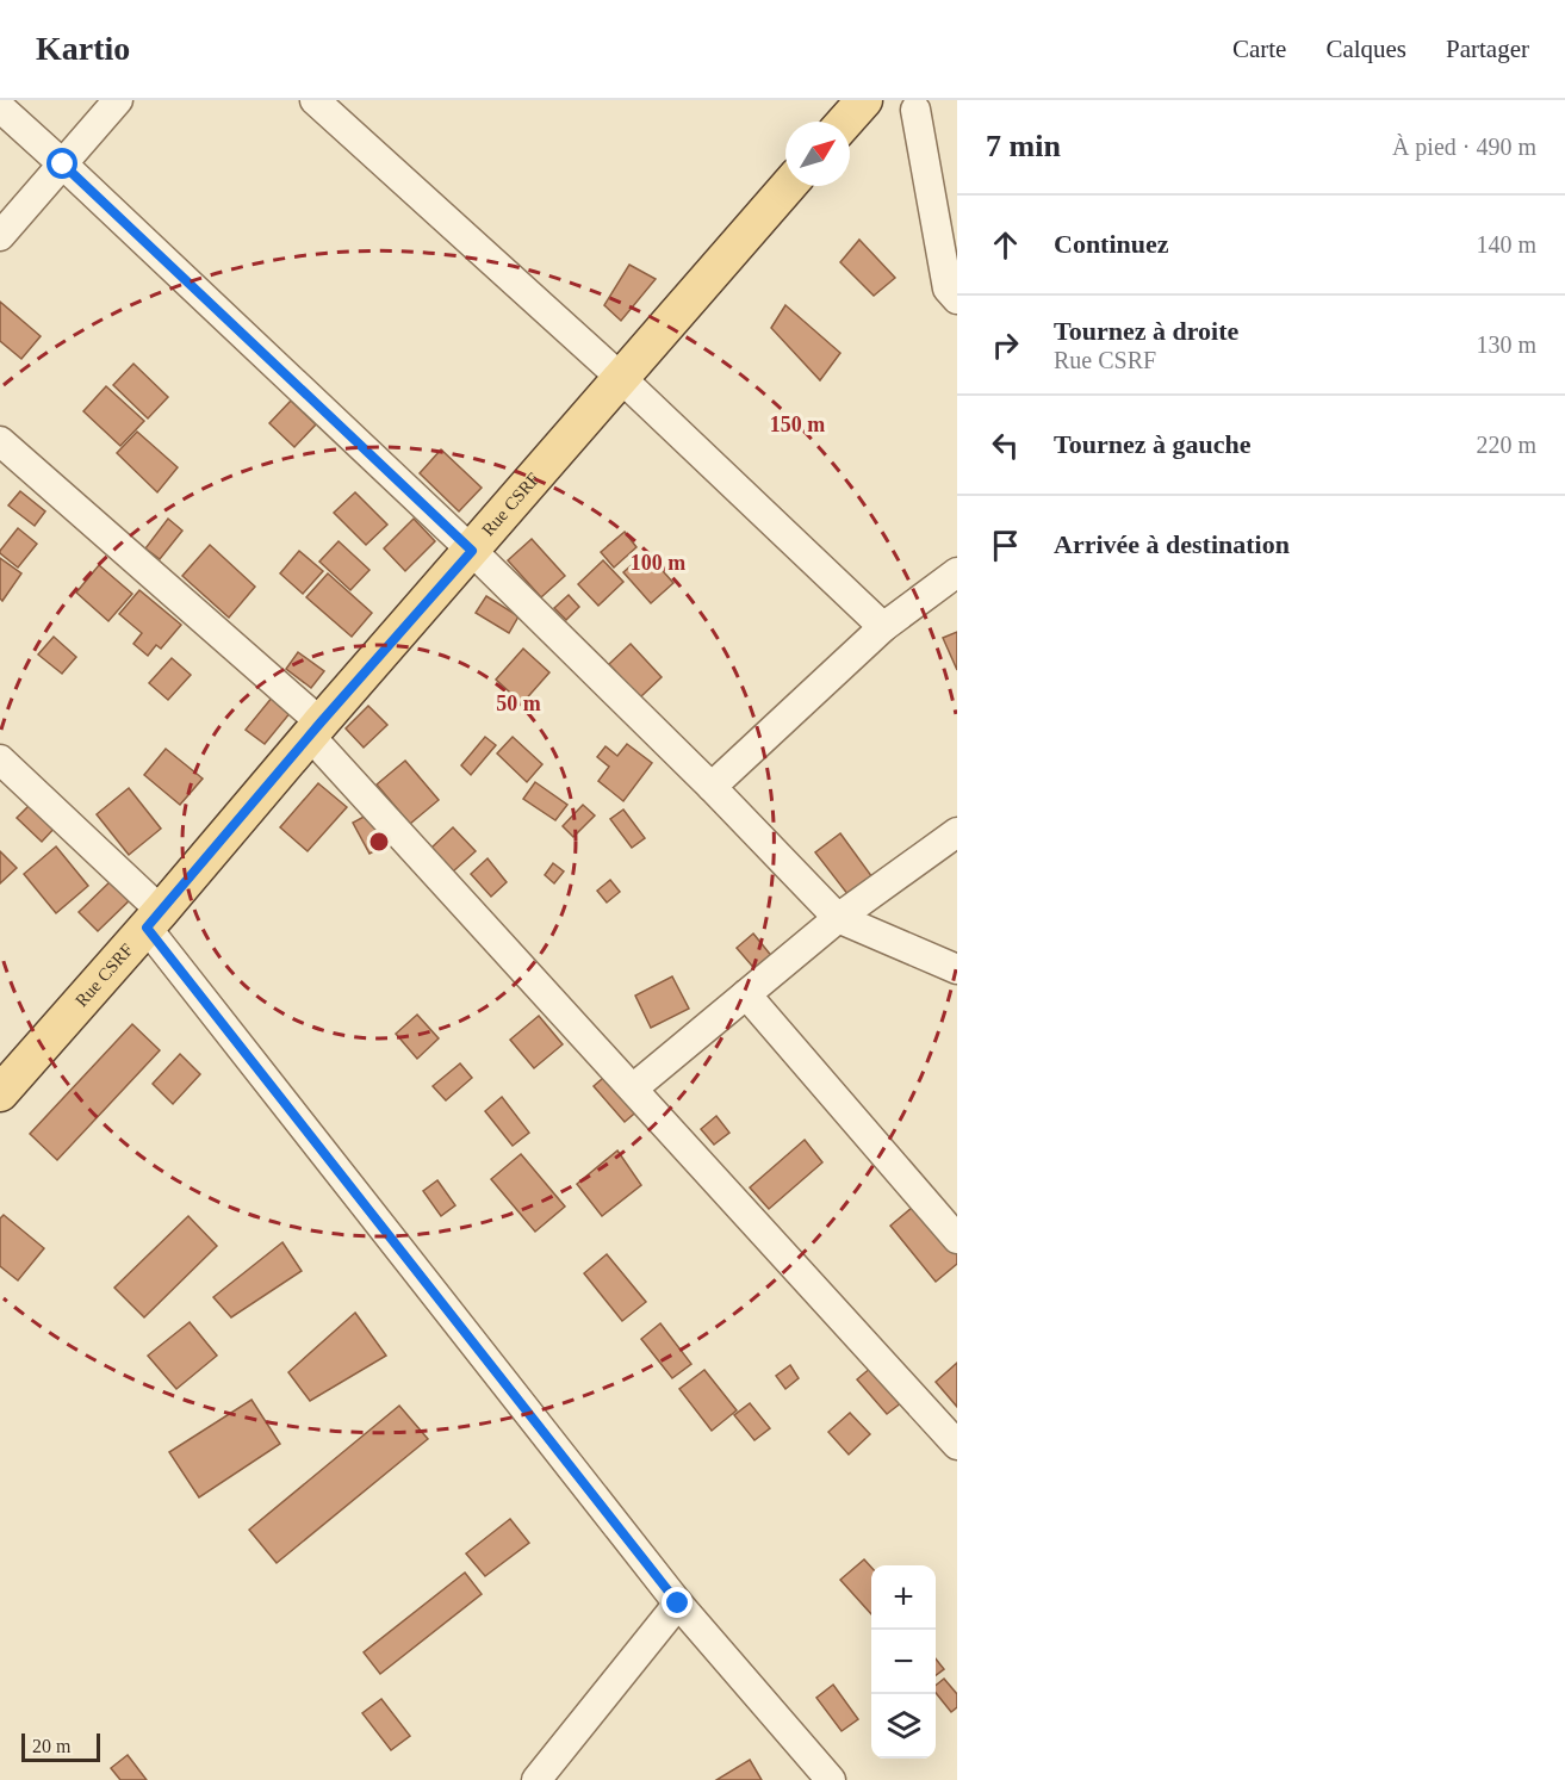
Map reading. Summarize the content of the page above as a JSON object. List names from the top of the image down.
{
  "streets": {
    "main road": ["Rue CSRF"]
  },
  "scale_bar": "20 m",
  "north": "top right",
  "page": {
    "header": "Kartio",
    "nav": ["Carte", "Calques", "Partager"],
    "heading": ["7 min", "À pied · 490 m"],
    "list": [
      ["Continuez", "140 m"],
      ["Tournez à droite", "Rue CSRF", "130 m"],
      ["Tournez à gauche", "220 m"],
      "Arrivée à destination"
    ],
    "map_buttons": ["+", "−"],
    "scale": "20 m"
  },
  "rings": ["150 m", "100 m", "50 m"]
}
